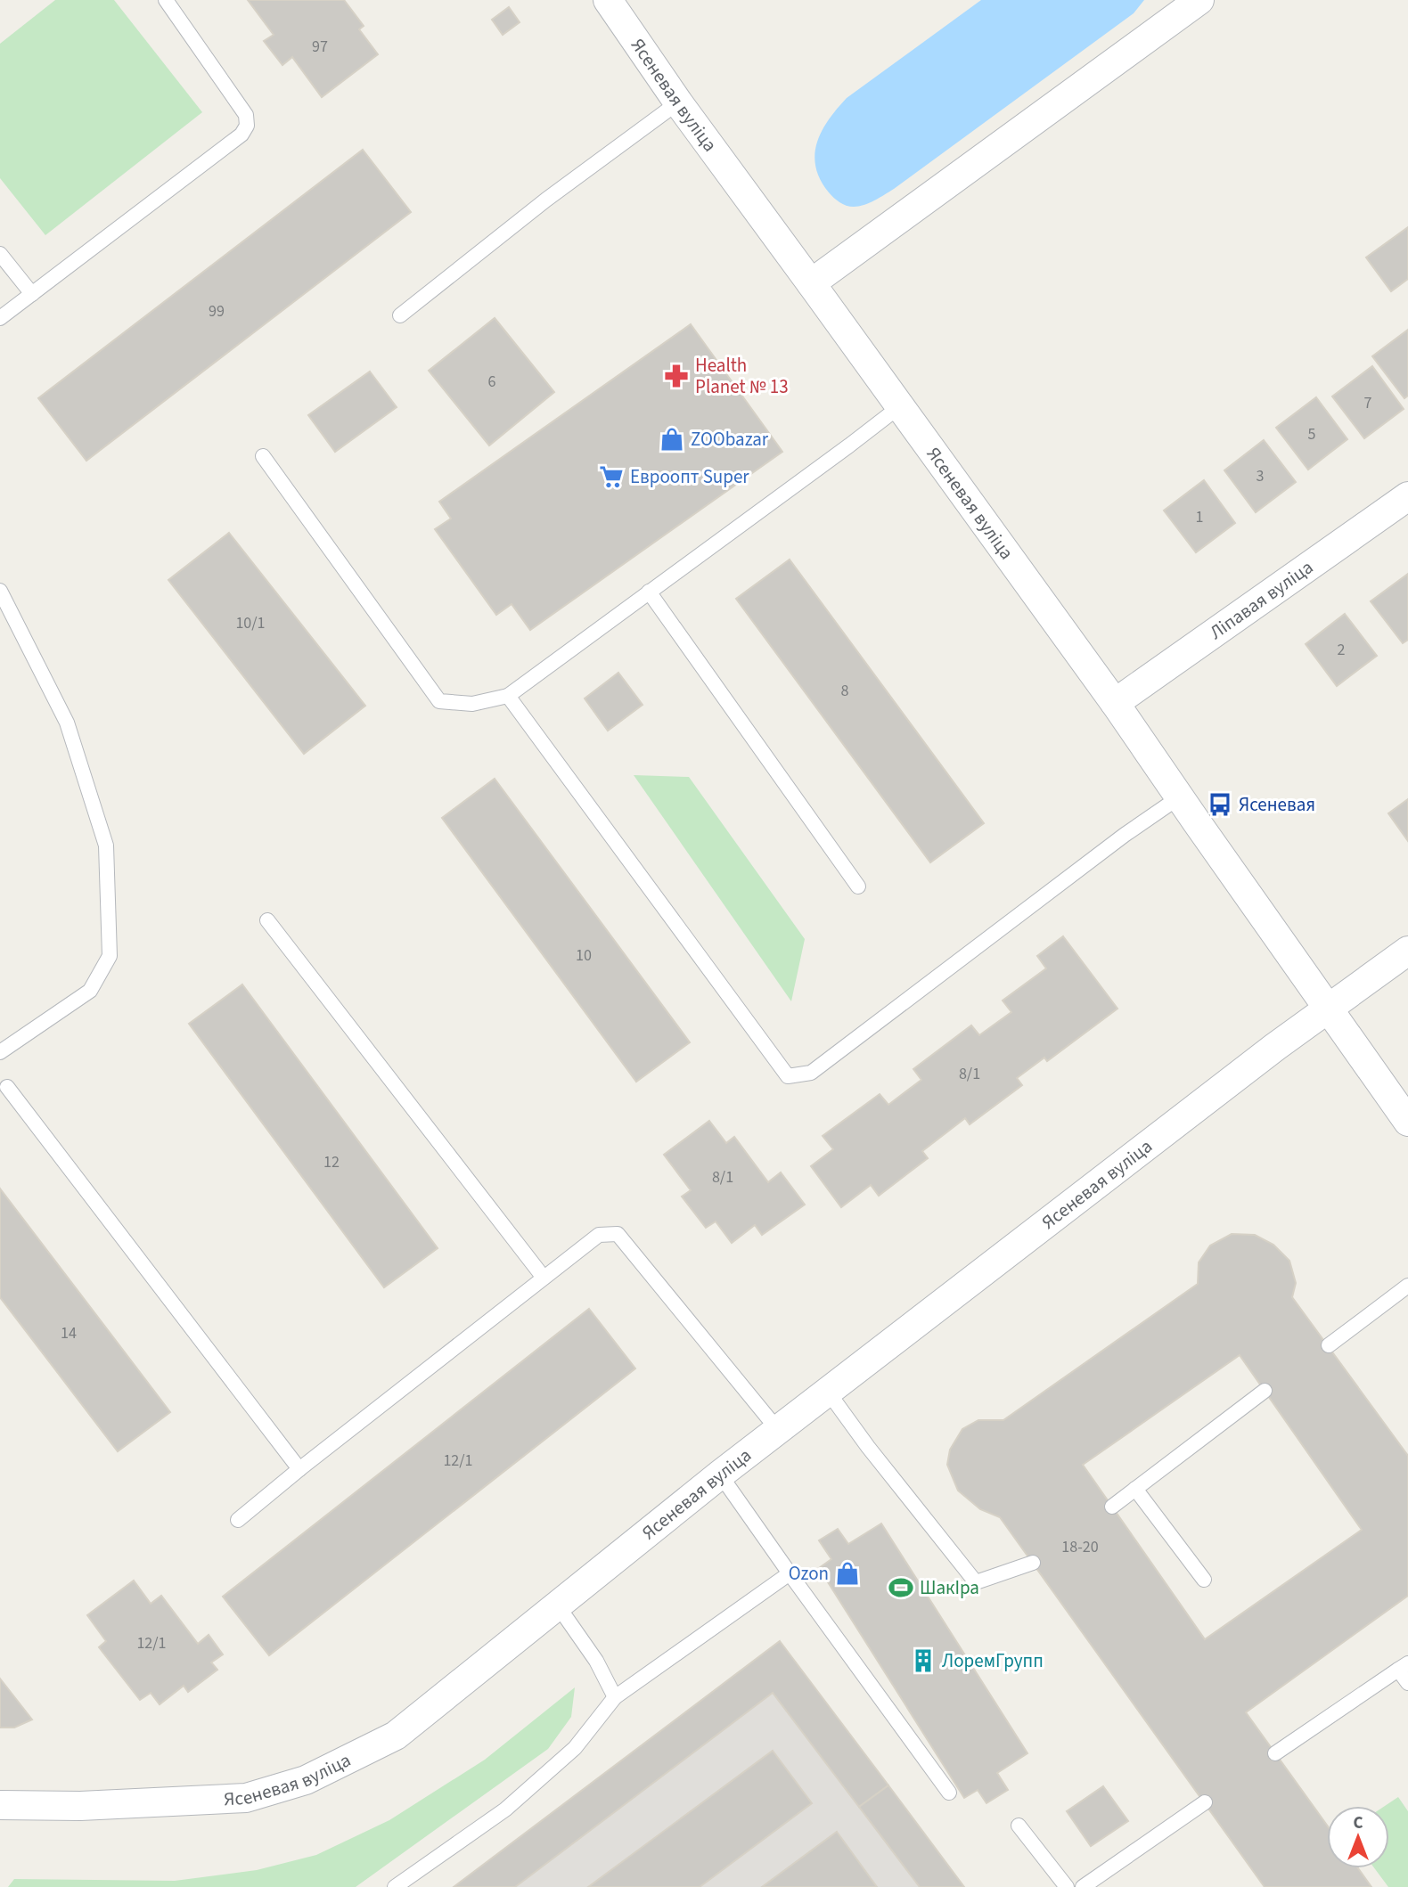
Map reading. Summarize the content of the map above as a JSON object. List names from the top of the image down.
{
  "streets": {
    "street": ["Ясеневая вуліца", "Ліпавая вуліца"]
  },
  "crossings": [
    ["Ясеневая вуліца", "Ліпавая вуліца"]
  ],
  "places": {
    "pharmacy": ["Health Planet № 13"],
    "shop": ["ZOObazar", "Ozon"],
    "supermarket": ["Евроопт Super"],
    "bus stop": ["Ясеневая"],
    "sports": ["ШакІра"],
    "building": ["ЛоремГрупп"]
  },
  "house_numbers": [
    "97",
    "99",
    "6",
    "7",
    "5",
    "3",
    "1",
    "10/1",
    "2",
    "8",
    "10",
    "8/1",
    "12",
    "8/1",
    "14",
    "12/1",
    "18-20",
    "12/1"
  ],
  "north": "top"
}
